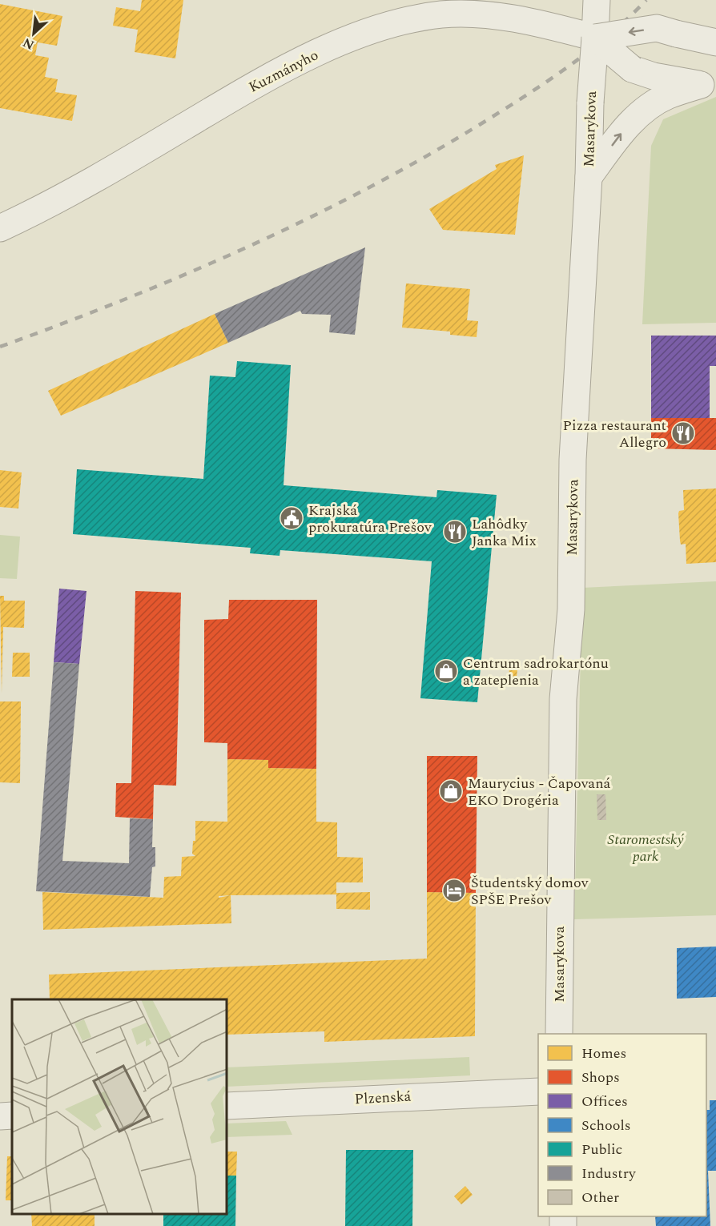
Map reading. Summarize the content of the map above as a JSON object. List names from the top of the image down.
{
  "streets": {
    "street": ["Kuzmányho", "Masarykova", "Plzenská"]
  },
  "crossings": [
    ["Kuzmányho", "Masarykova"]
  ],
  "parks": ["Staromestský park"],
  "places": {
    "restaurant": ["Pizza restaurant Allegro", "Lahôdky Janka Mix"],
    "public building": ["Krajská prokuratúra Prešov"],
    "shop": ["Centrum sadrokartónu a zateplenia", "Maurycius - Čapovaná EKO Drogéria"],
    "hotel": ["Študentský domov SPŠE Prešov"]
  },
  "legend": [
    "Homes",
    "Shops",
    "Offices",
    "Schools",
    "Public",
    "Industry",
    "Other"
  ],
  "north": "bottom left"
}
